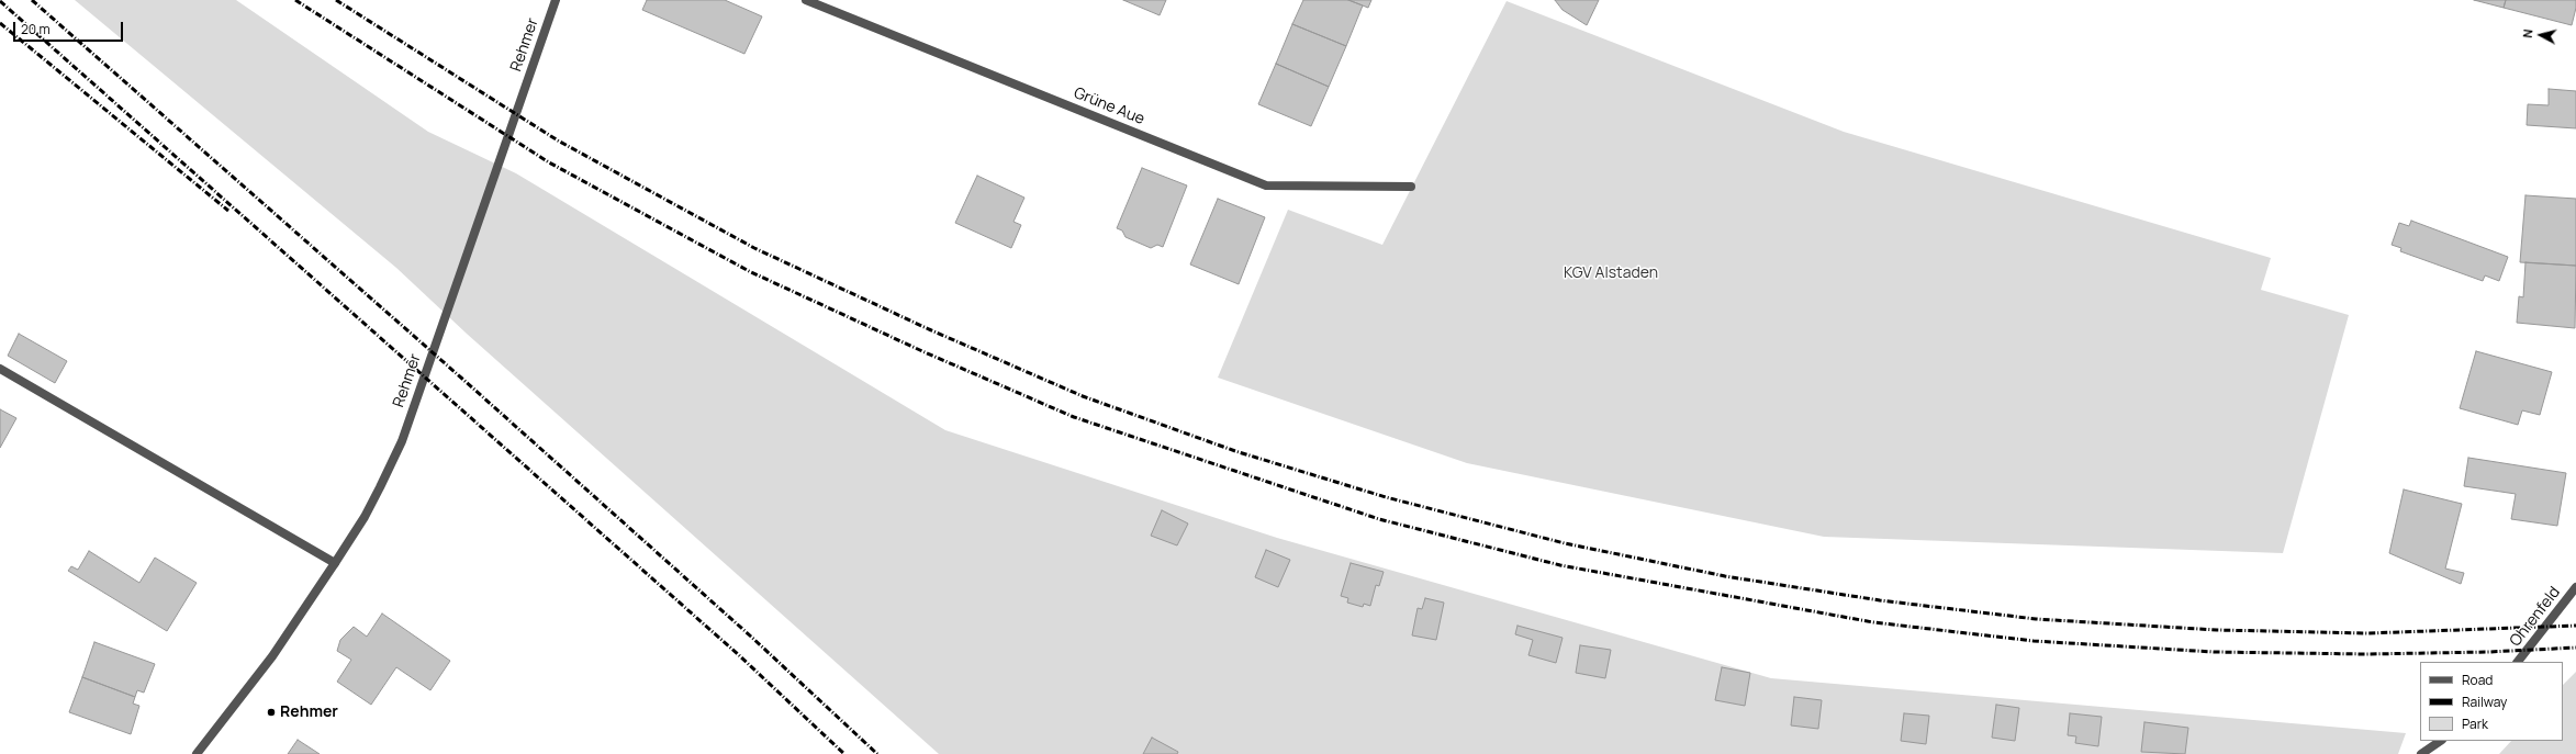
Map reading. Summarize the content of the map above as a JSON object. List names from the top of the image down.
{
  "streets": {
    "street": ["Rehmer", "Grüne Aue", "Ohrenfeld"]
  },
  "parks": ["KGV Alstaden"],
  "places": ["Rehmer"],
  "legend": ["Road", "Railway", "Park"],
  "scale_bar": "20 m",
  "north": "left"
}
